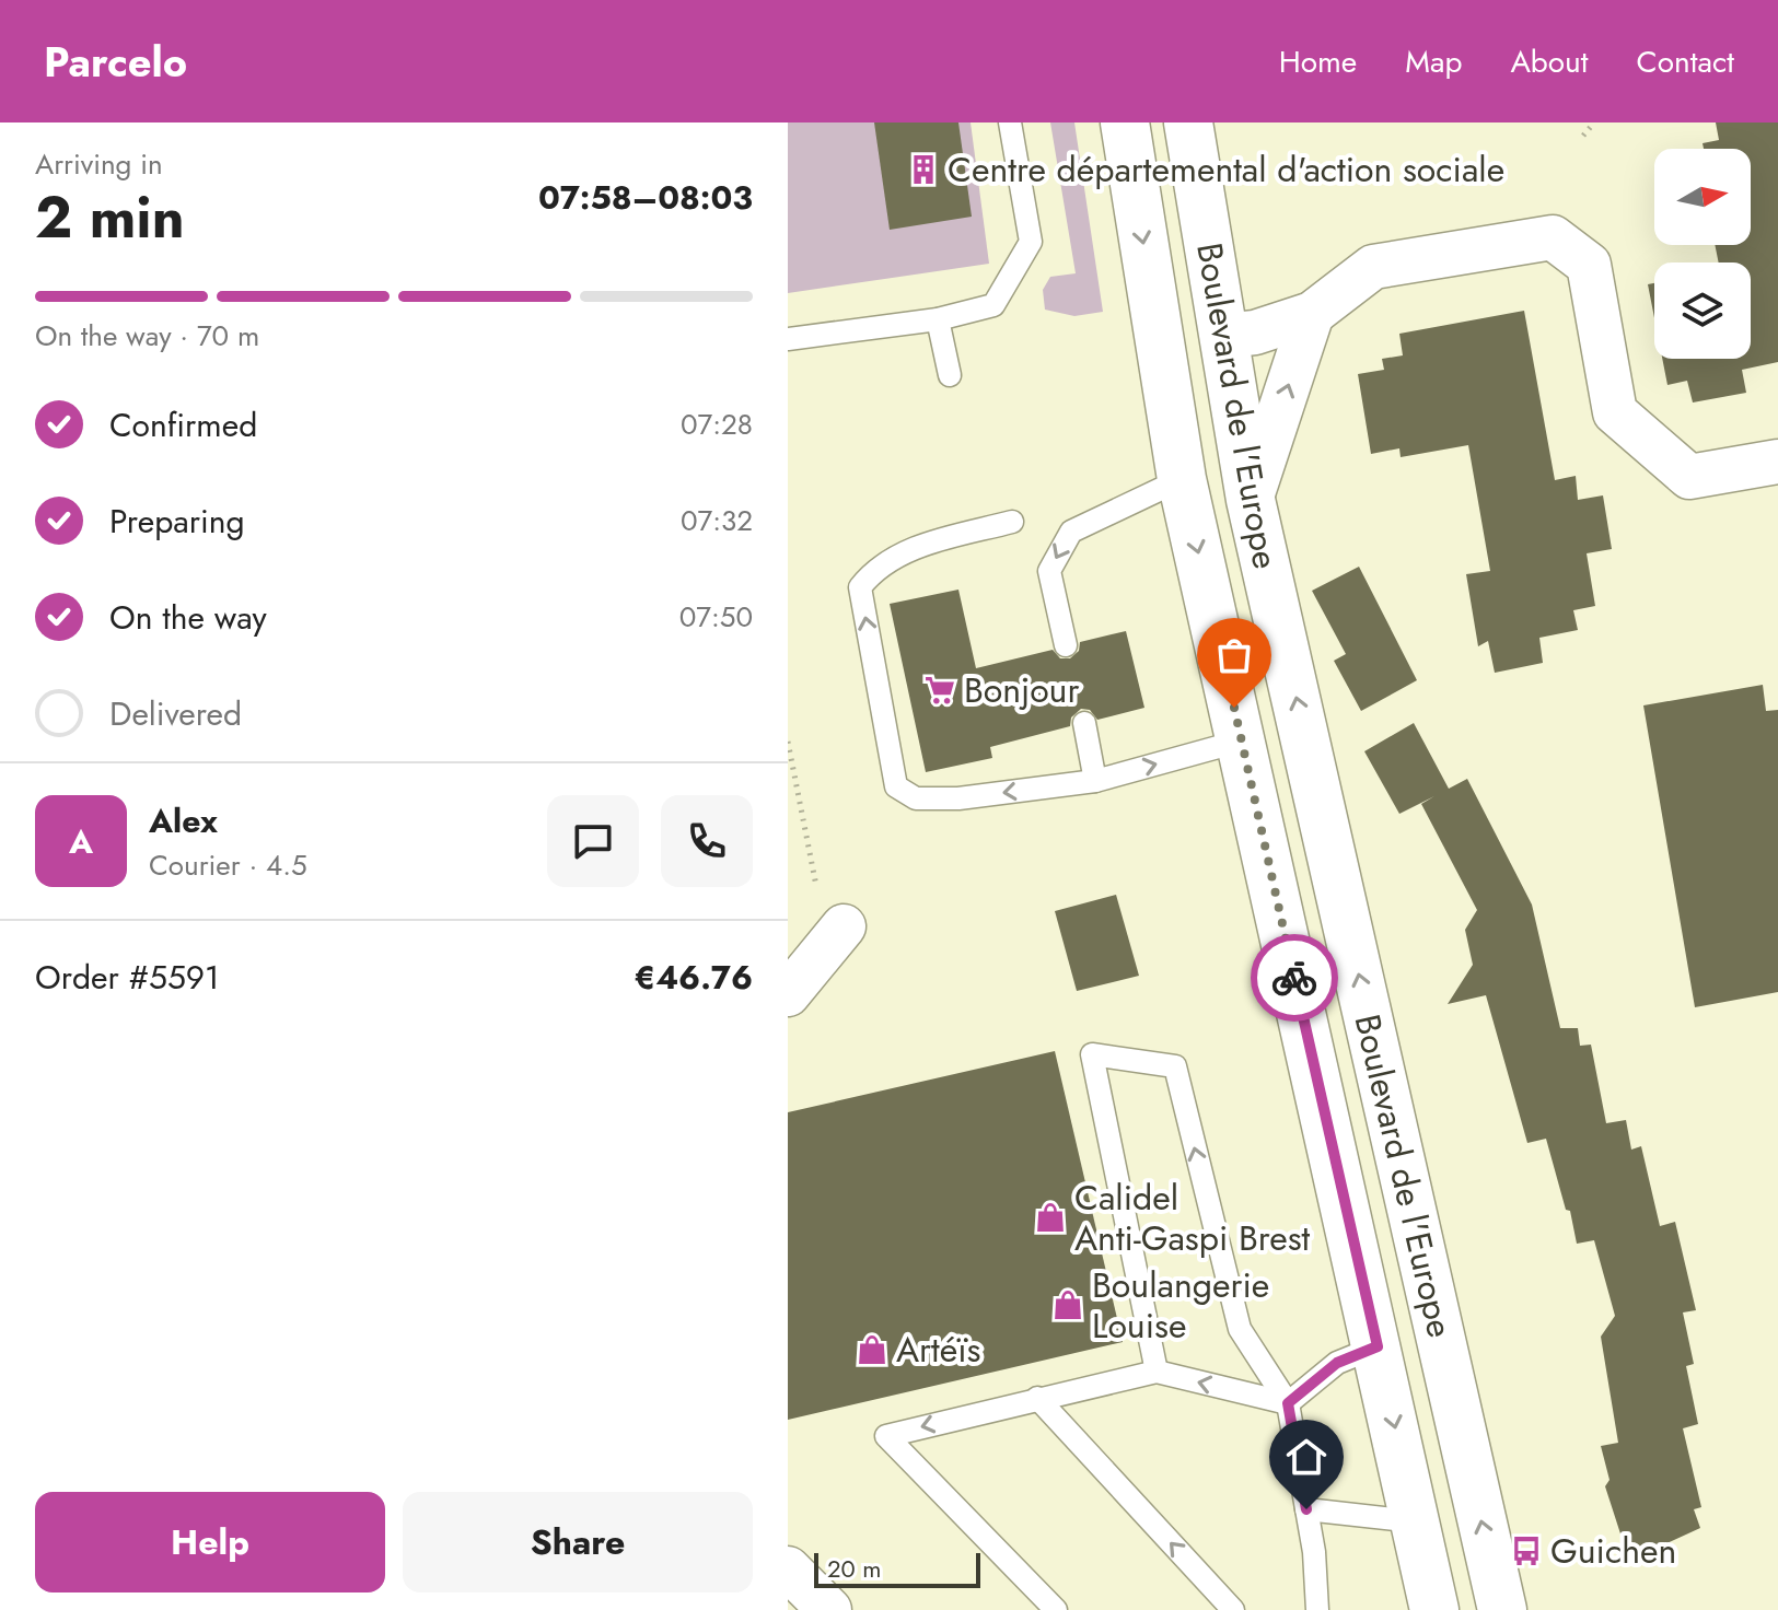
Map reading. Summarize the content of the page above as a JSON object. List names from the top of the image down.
{
  "streets": {
    "main road": ["Boulevard de l'Europe"]
  },
  "places": {
    "building": ["Centre départemental d'action sociale"],
    "supermarket": ["Bonjour"],
    "shop": ["Calidel Anti-Gaspi Brest", "Boulangerie Louise", "Artéïs"],
    "bus stop": ["Guichen"]
  },
  "scale_bar": "20 m",
  "north": "right",
  "page": {
    "header": "Parcelo",
    "nav": [
      "Home",
      "Map",
      "About",
      "Contact"
    ],
    "heading": ["2 min", "Arriving in", "07:58–08:03"],
    "panel": [
      "Alex",
      "Courier · 4.5",
      "Order #5591",
      "€46.76"
    ],
    "bar": "On the way · 70 m",
    "list": [
      ["Confirmed", "07:28"],
      ["Preparing", "07:32"],
      ["On the way", "07:50"],
      "Delivered"
    ],
    "round": "A",
    "buttons": ["Help", "Share"],
    "scale": "20 m"
  }
}
